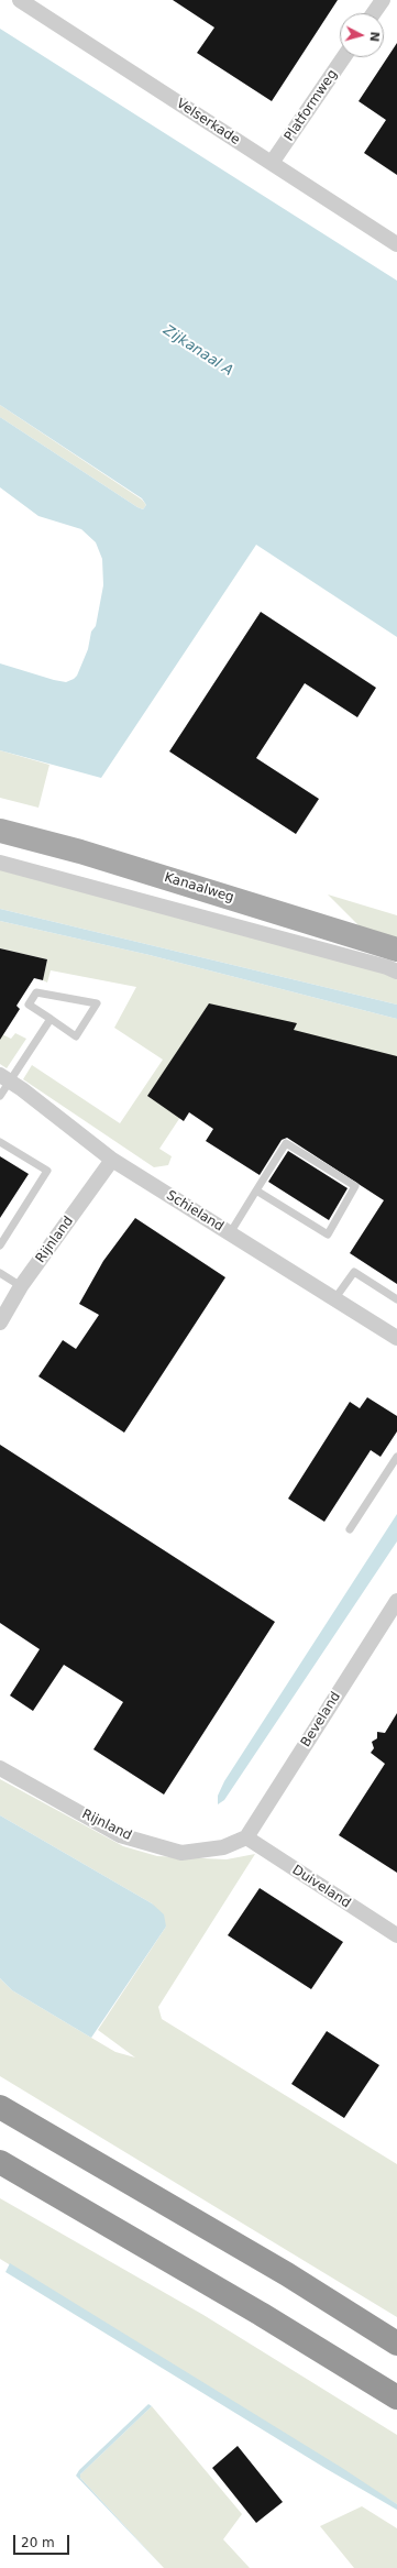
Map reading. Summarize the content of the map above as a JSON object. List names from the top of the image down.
{
  "streets": {
    "main road": ["Kanaalweg"],
    "street": [
      "Platformweg",
      "Velserkade",
      "Schieland",
      "Rijnland",
      "Beveland",
      "Duiveland"
    ]
  },
  "crossings": [
    ["Platformweg", "Velserkade"],
    ["Schieland", "Rijnland"],
    ["Rijnland", "Beveland"],
    ["Rijnland", "Duiveland"],
    ["Beveland", "Duiveland"]
  ],
  "water": ["Zijkanaal A"],
  "scale_bar": "20 m",
  "north": "right"
}
